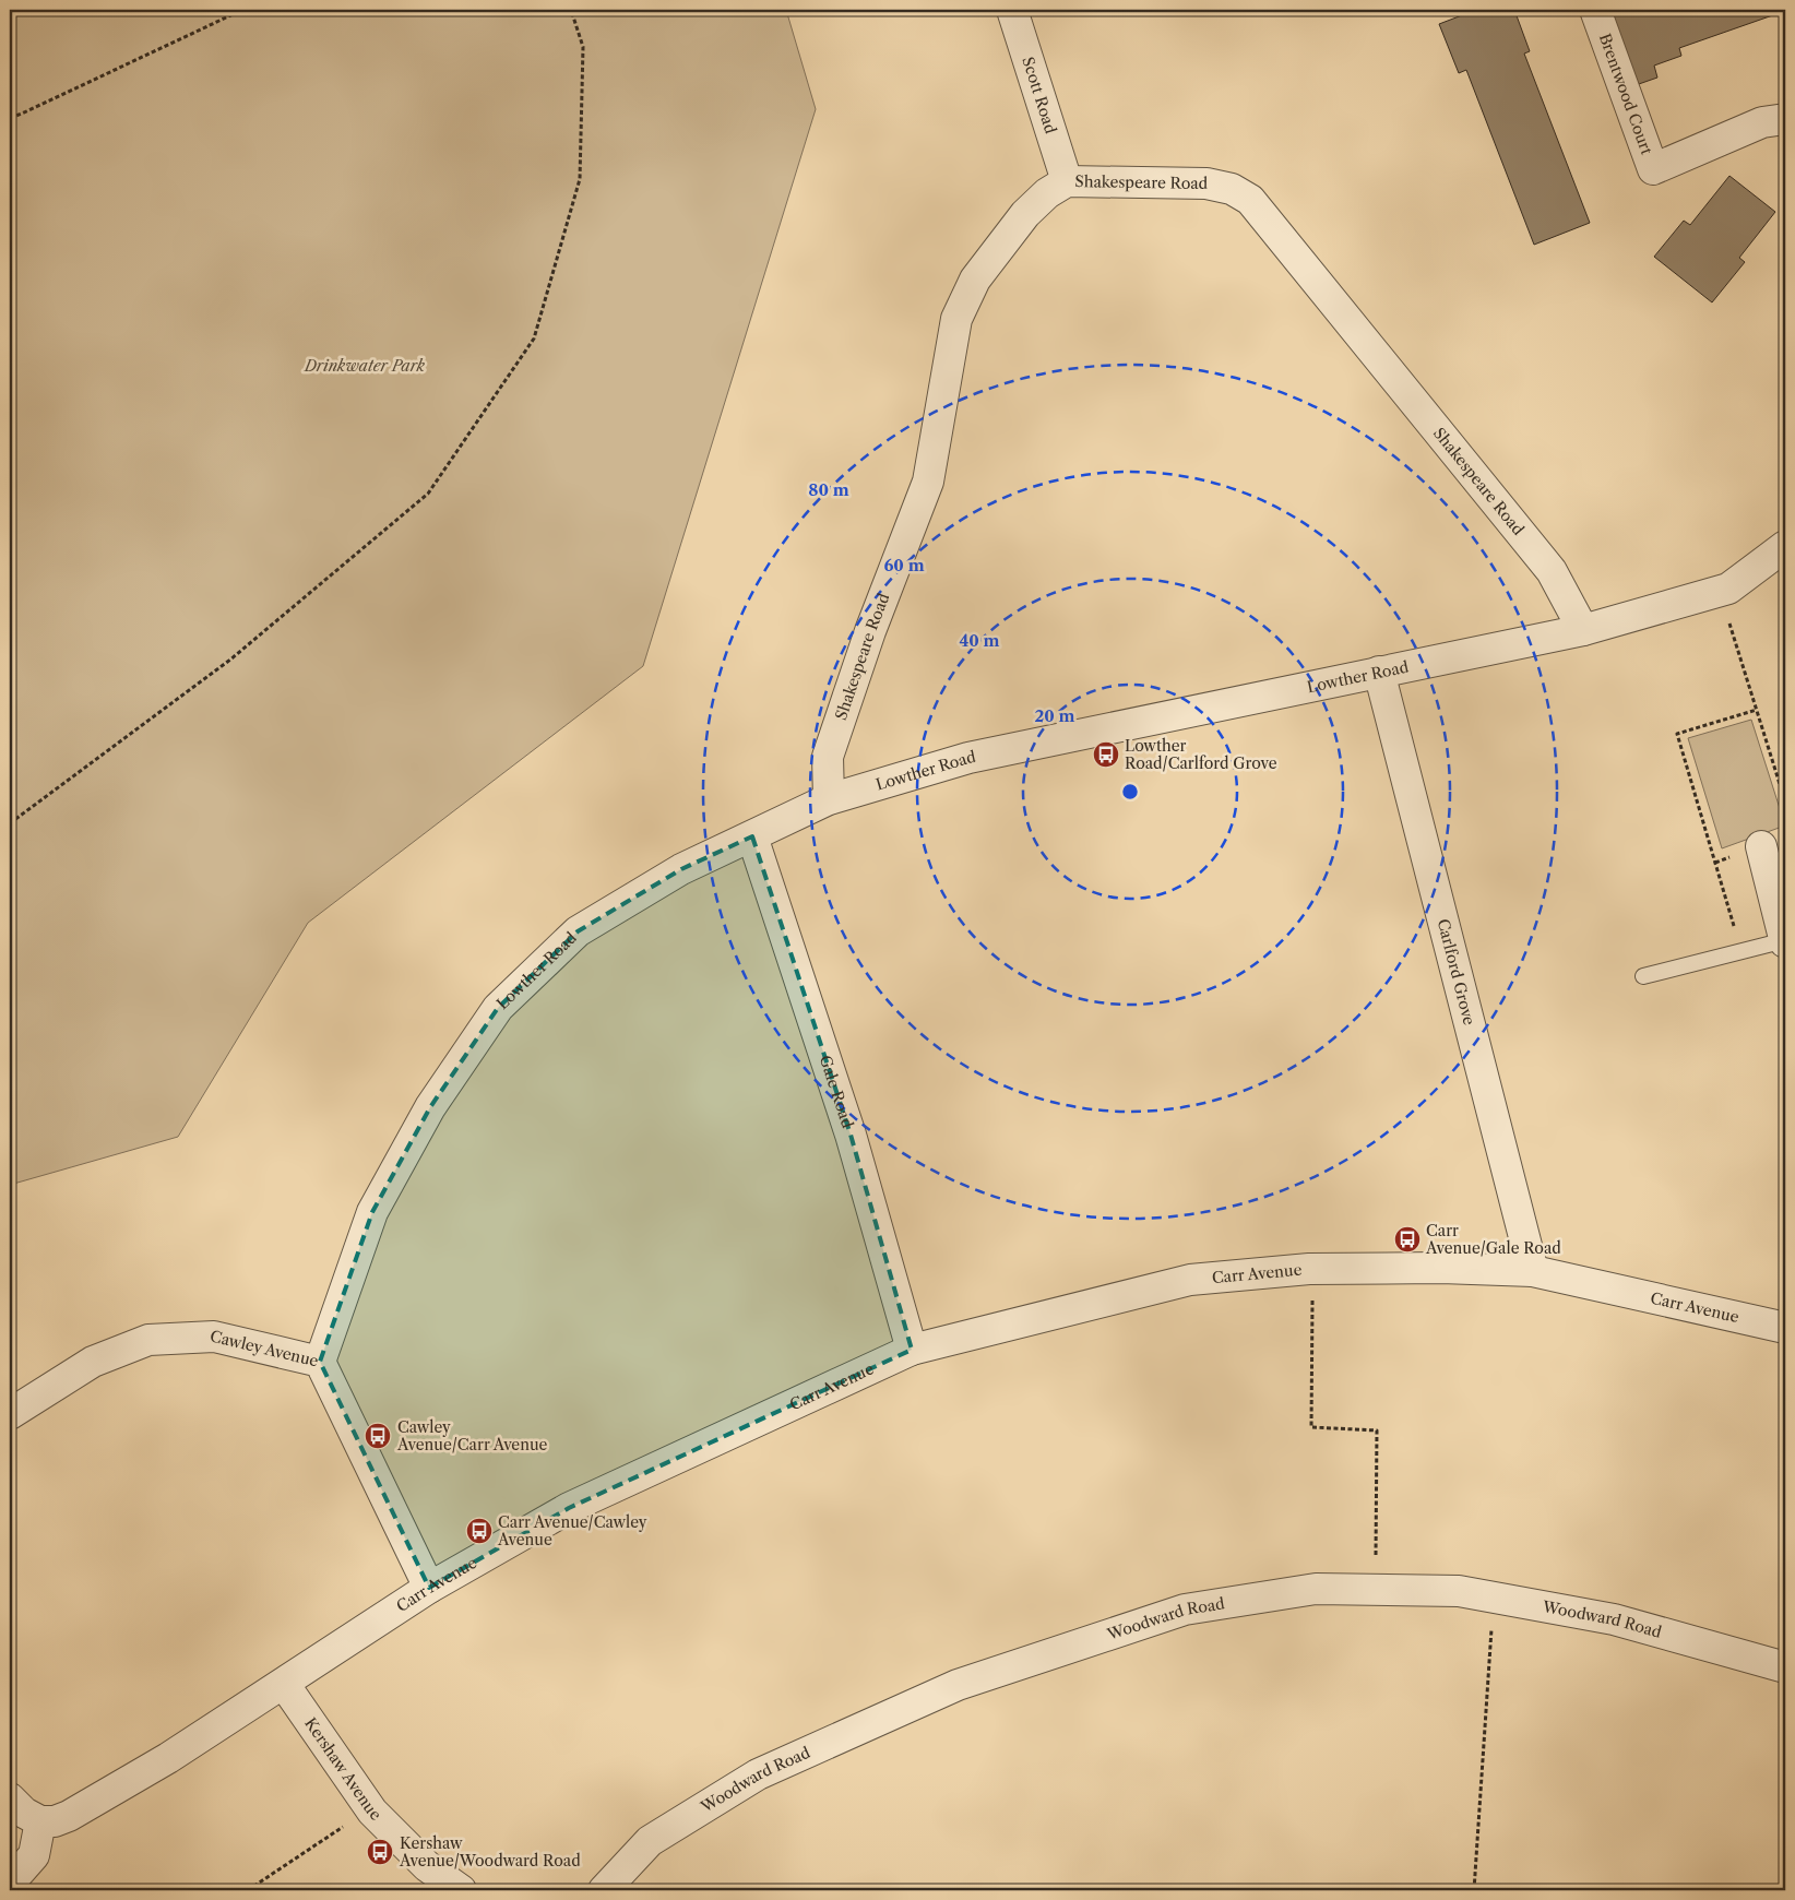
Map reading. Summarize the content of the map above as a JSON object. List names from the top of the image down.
{
  "streets": {
    "street": [
      "Scott Road",
      "Brentwood Court",
      "Shakespeare Road",
      "Lowther Road",
      "Carlford Grove",
      "Gale Road",
      "Carr Avenue",
      "Cawley Avenue",
      "Woodward Road",
      "Kershaw Avenue"
    ]
  },
  "crossings": [
    ["Scott Road", "Shakespeare Road"],
    ["Shakespeare Road", "Lowther Road"],
    ["Lowther Road", "Carlford Grove"],
    ["Lowther Road", "Gale Road"],
    ["Lowther Road", "Cawley Avenue"],
    ["Carlford Grove", "Carr Avenue"],
    ["Gale Road", "Carr Avenue"],
    ["Carr Avenue", "Cawley Avenue"],
    ["Carr Avenue", "Kershaw Avenue"]
  ],
  "parks": ["Drinkwater Park"],
  "places": {
    "bus stop": [
      "Lowther Road/Carlford Grove",
      "Carr Avenue/Gale Road",
      "Cawley Avenue/Carr Avenue",
      "Carr Avenue/Cawley Avenue",
      "Kershaw Avenue/Woodward Road"
    ]
  },
  "rings": [
    "80 m",
    "60 m",
    "40 m",
    "20 m"
  ]
}
